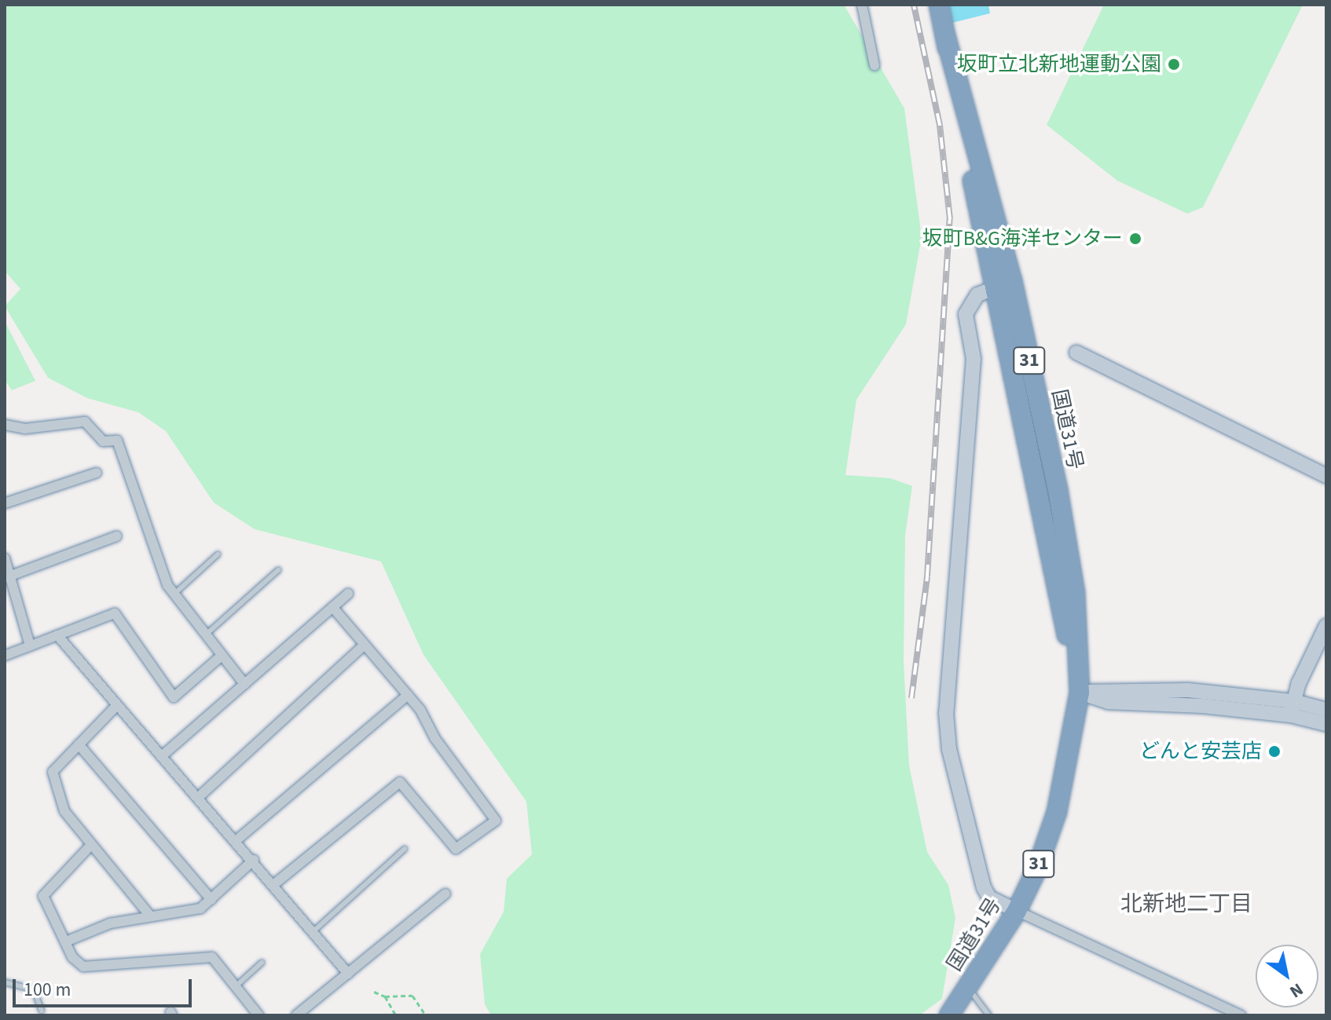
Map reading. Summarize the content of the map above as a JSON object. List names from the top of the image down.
{
  "streets": {
    "highway": ["31", "国道31号"]
  },
  "districts": ["北新地二丁目"],
  "places": ["坂町立北新地運動公園", "坂町B&G海洋センター", "どんと安芸店"],
  "scale_bar": "100 m",
  "north": "bottom right"
}
